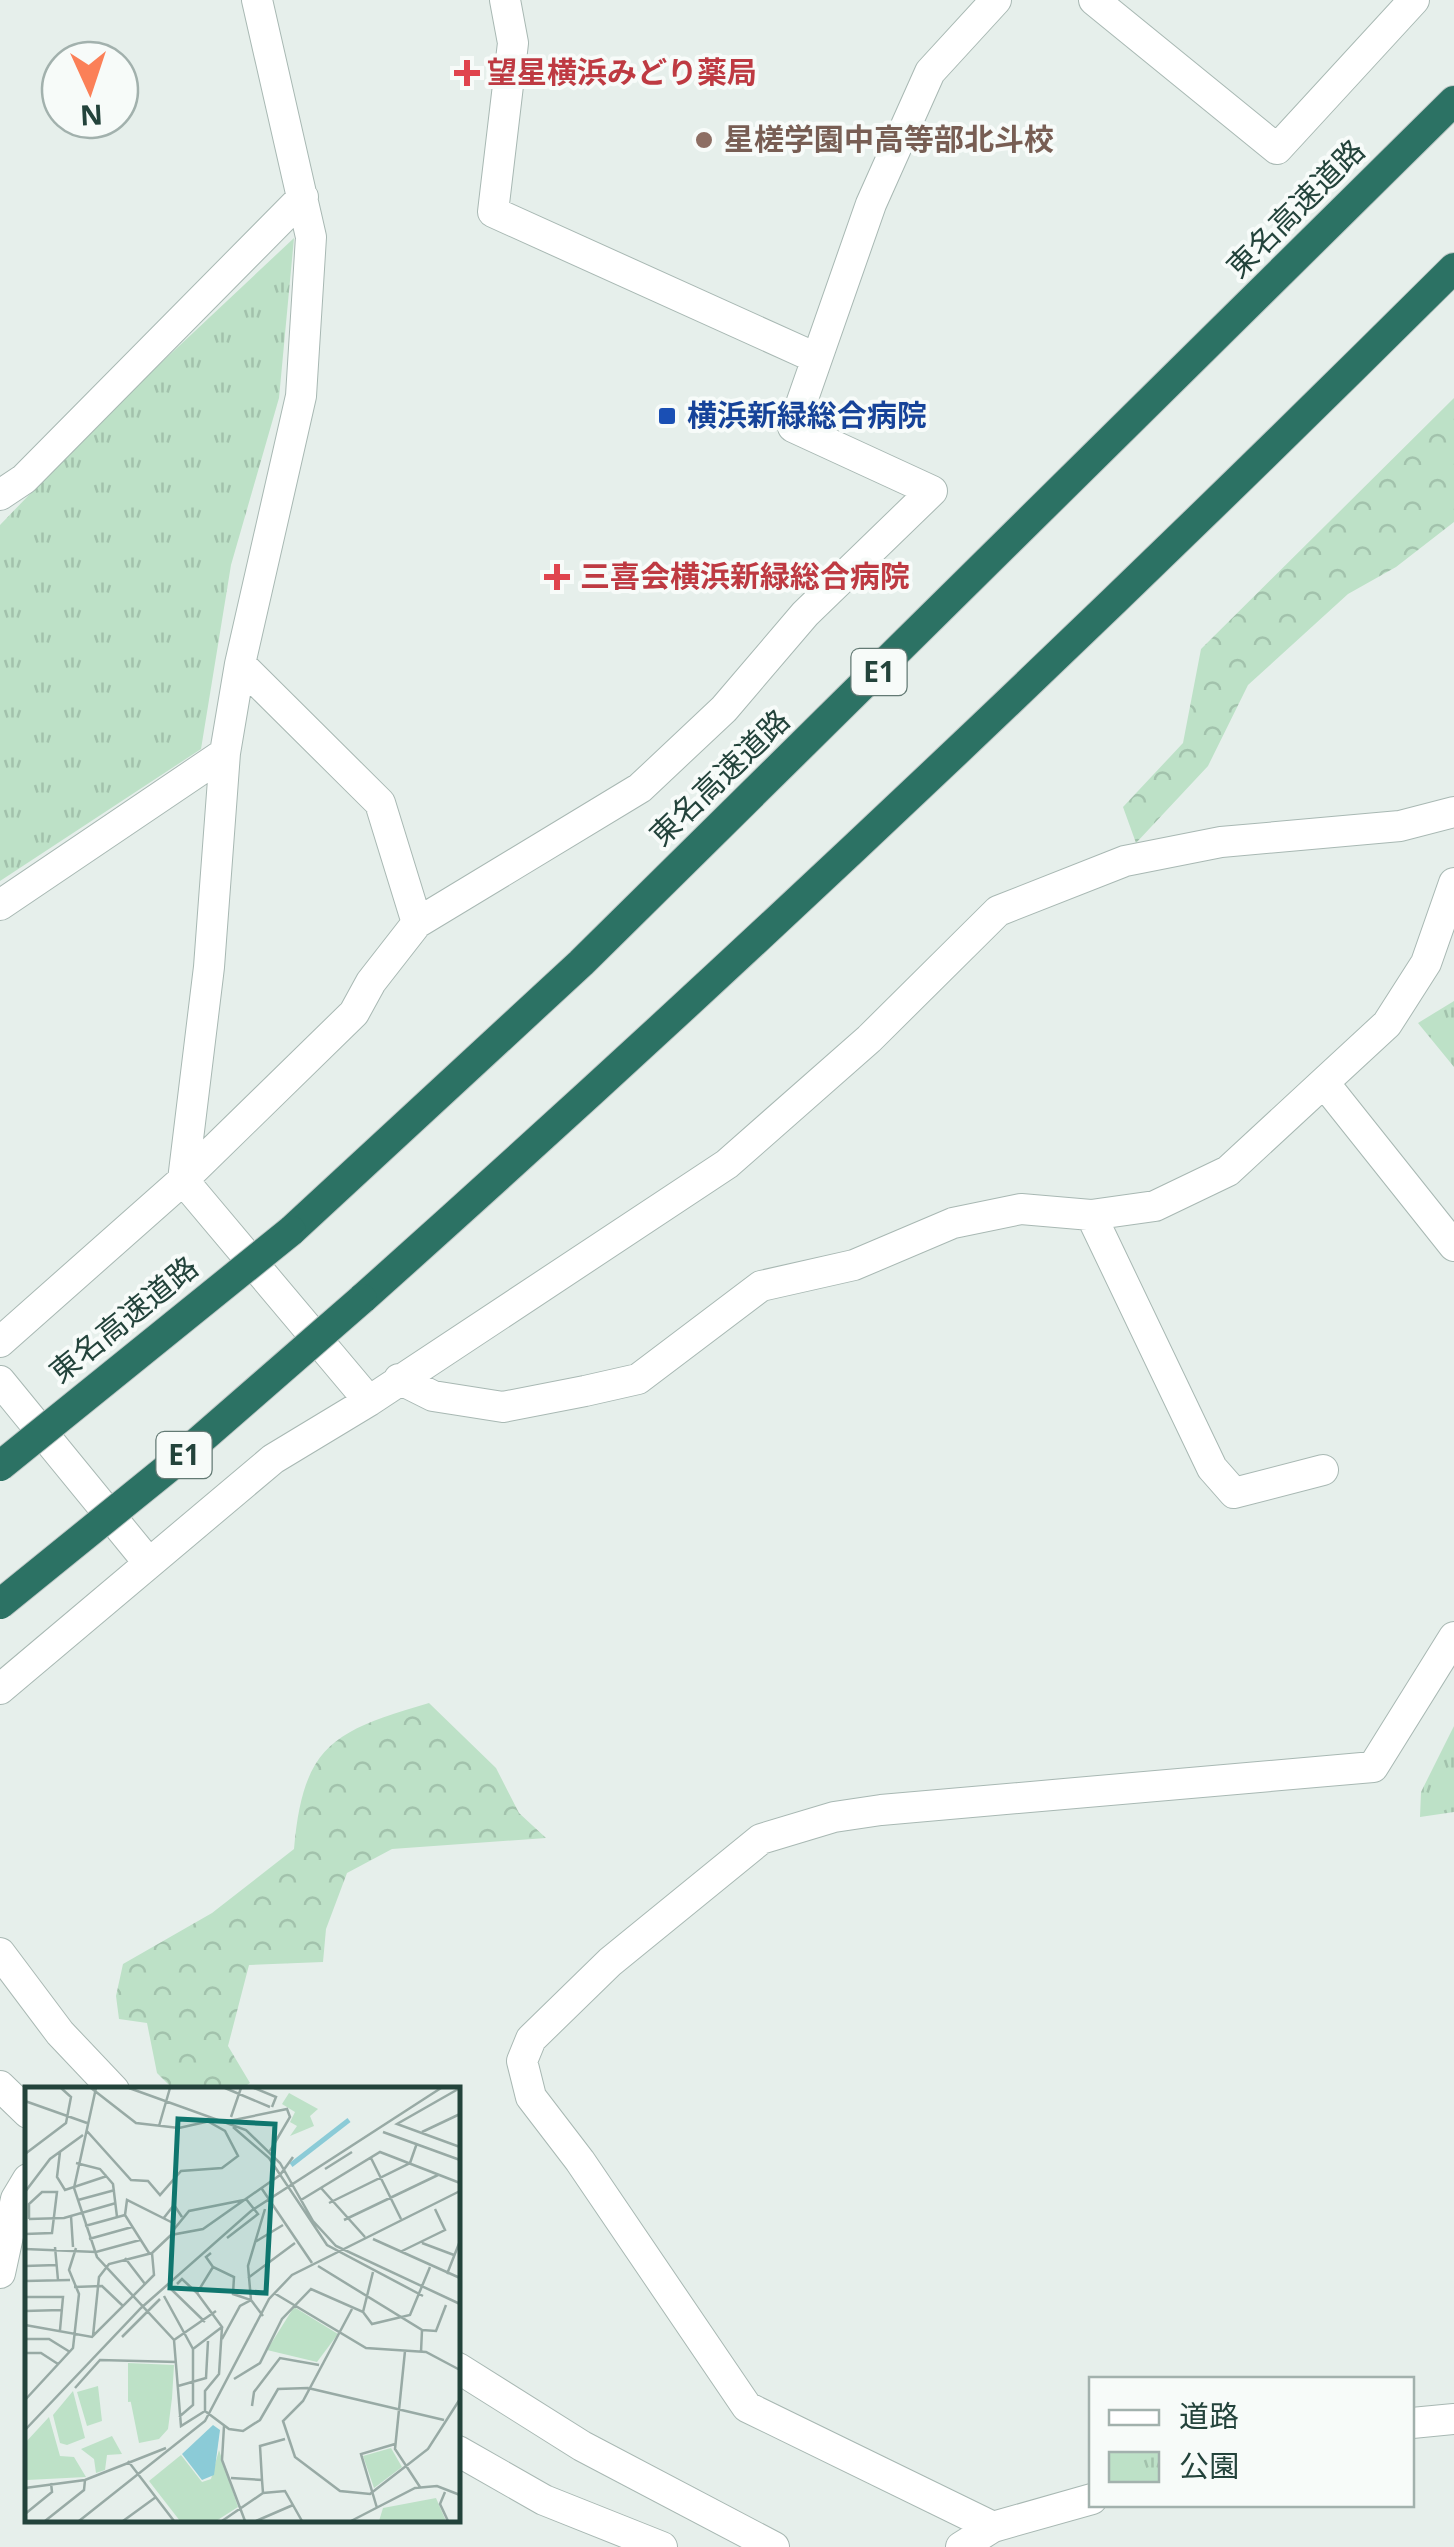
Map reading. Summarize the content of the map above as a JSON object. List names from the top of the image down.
{
  "streets": {
    "highway": ["東名高速道路", "E1"]
  },
  "places": {
    "health": ["望星横浜みどり薬局", "三喜会横浜新緑総合病院"],
    "other": ["星槎学園中高等部北斗校"],
    "transit": ["横浜新緑総合病院"]
  },
  "legend": ["道路", "公園"],
  "north": "bottom"
}
